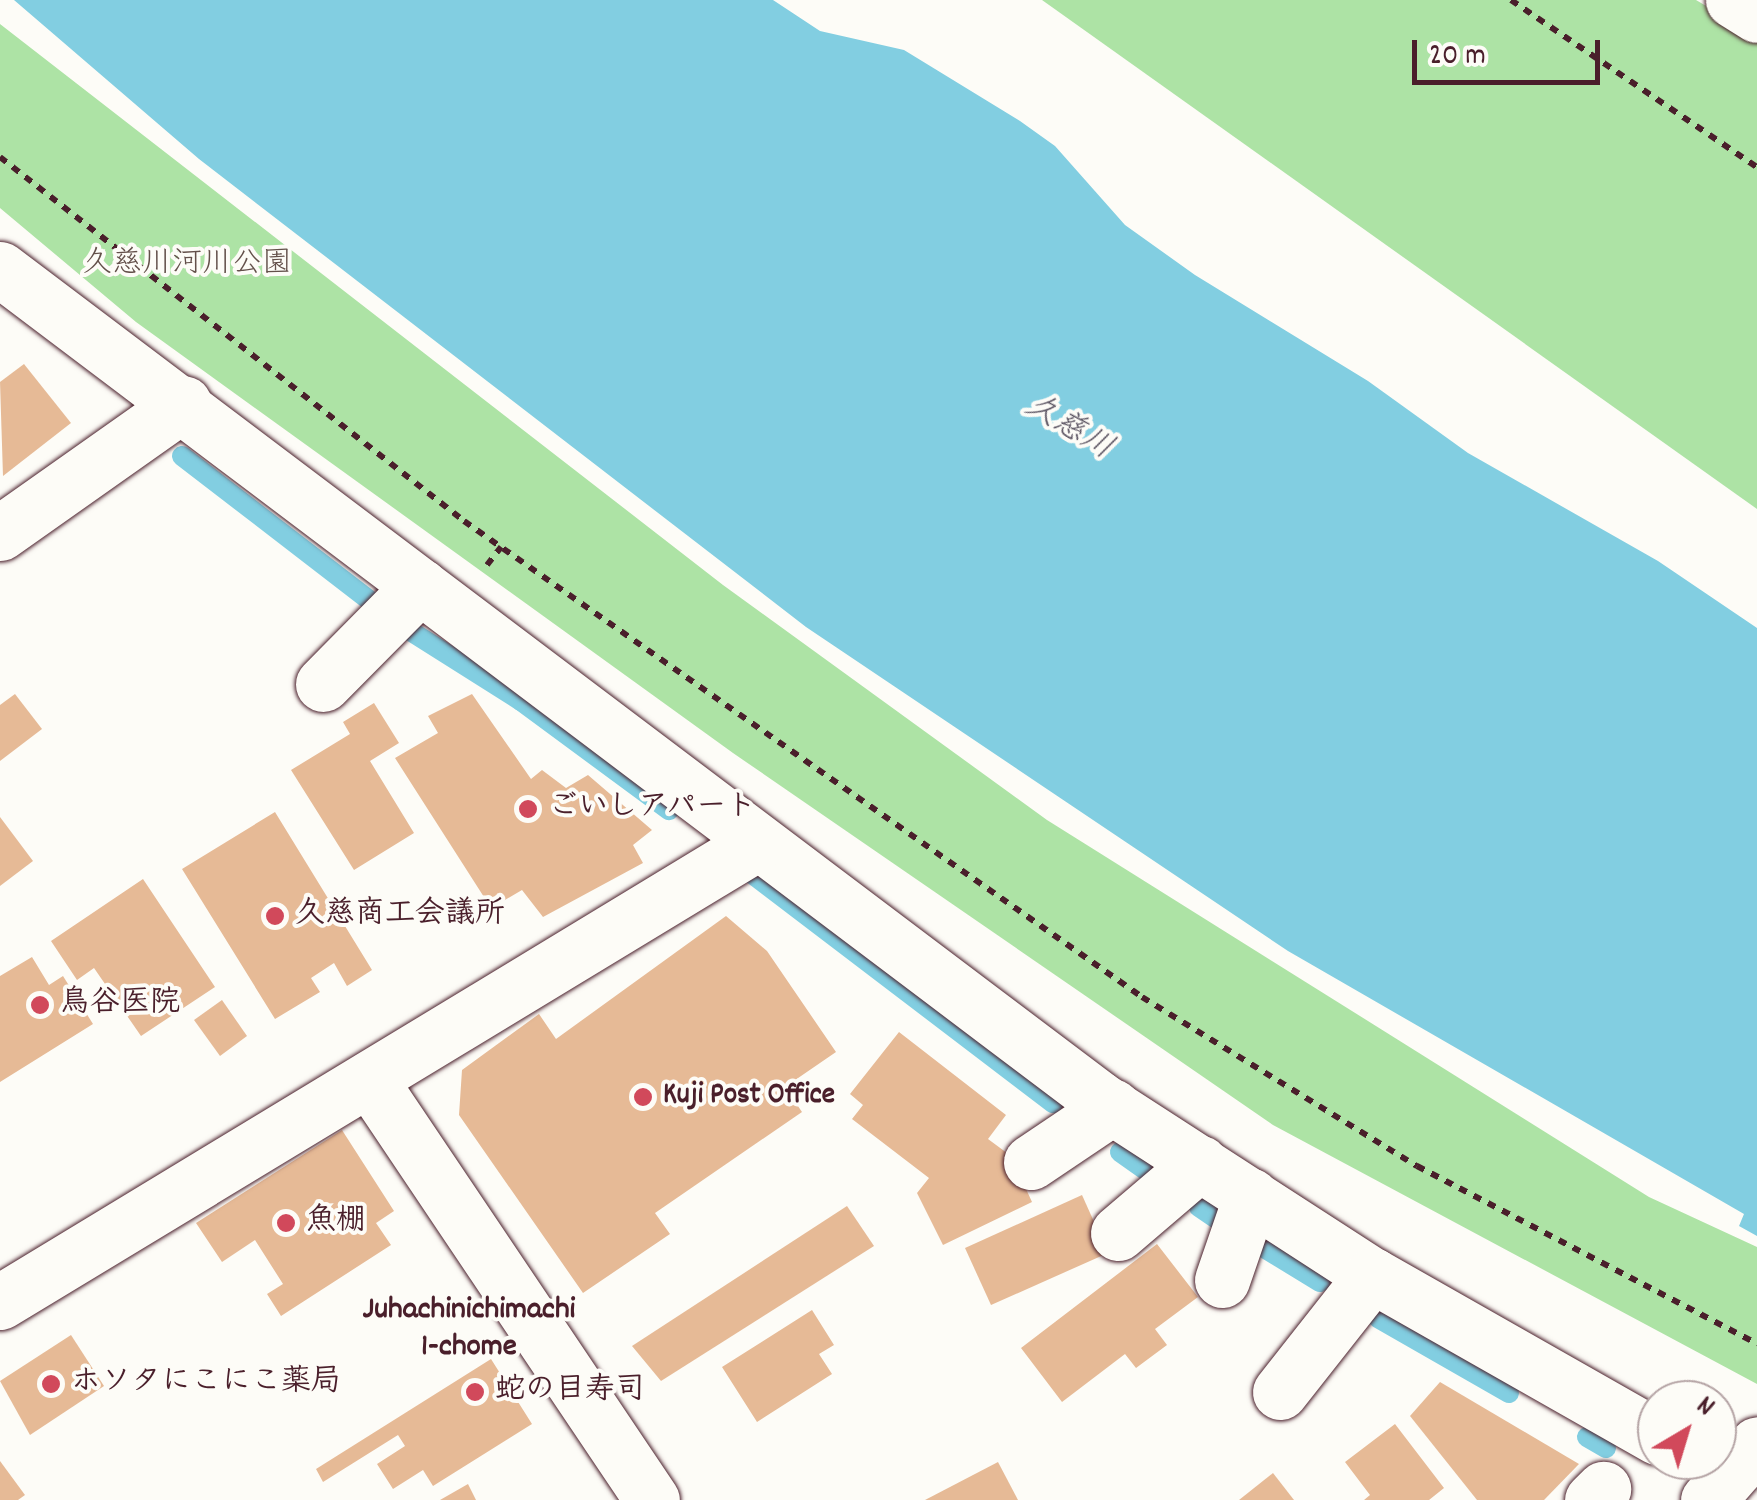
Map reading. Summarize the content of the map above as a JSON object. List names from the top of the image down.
{
  "districts": ["Juhachinichimachi 1-chome"],
  "water": ["久慈川"],
  "parks": ["久慈川河川公園"],
  "places": [
    "ごいしアパート",
    "久慈商工会議所",
    "鳥谷医院",
    "Kuji Post Office",
    "魚棚",
    "ホソタにこにこ薬局",
    "蛇の目寿司"
  ],
  "scale_bar": "20 m",
  "north": "top right"
}
